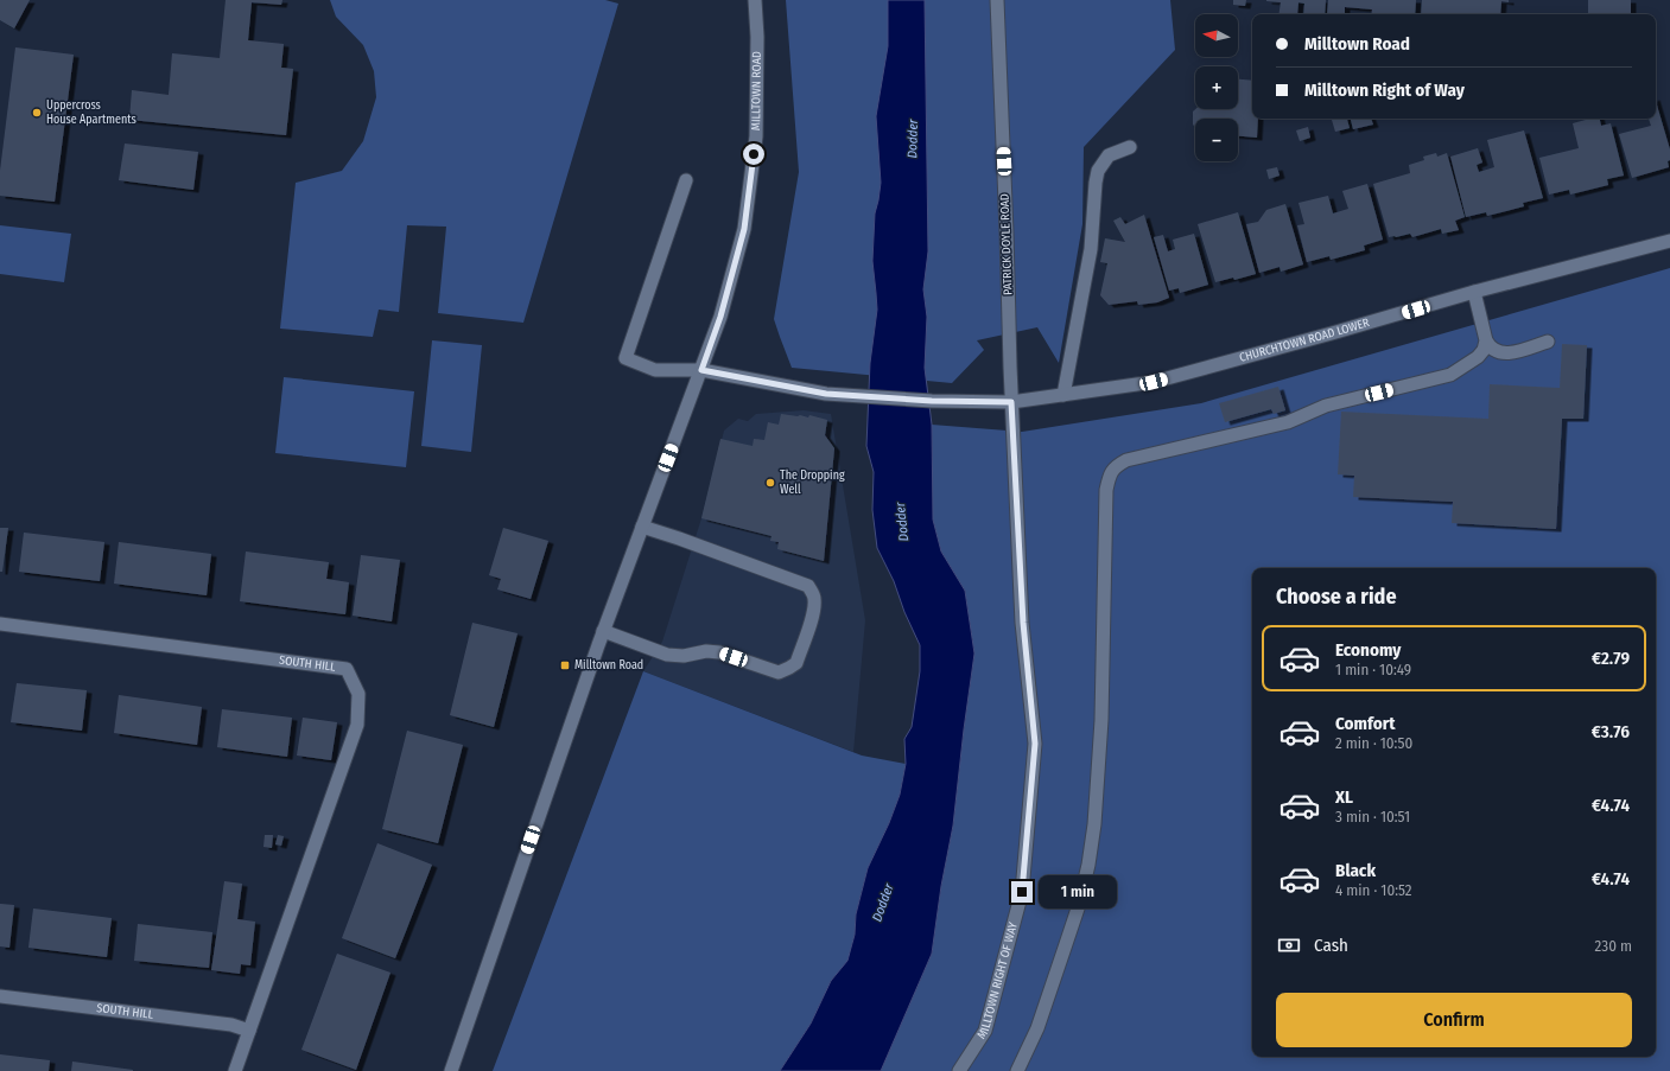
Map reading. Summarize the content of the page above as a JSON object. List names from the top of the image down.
{
  "streets": {
    "street": [
      "MILLTOWN ROAD",
      "PATRICK DOYLE ROAD",
      "CHURCHTOWN ROAD LOWER",
      "SOUTH HILL",
      "MILLTOWN RIGHT OF WAY"
    ]
  },
  "crossings": [
    ["MILLTOWN ROAD", "CHURCHTOWN ROAD LOWER"],
    ["PATRICK DOYLE ROAD", "CHURCHTOWN ROAD LOWER"],
    ["PATRICK DOYLE ROAD", "MILLTOWN RIGHT OF WAY"],
    ["CHURCHTOWN ROAD LOWER", "MILLTOWN RIGHT OF WAY"]
  ],
  "water": ["Dodder"],
  "places": {
    "other": ["Uppercross House Apartments", "The Dropping Well"],
    "transit": ["Milltown Road"]
  },
  "north": "left",
  "page": {
    "map_buttons": ["+", "−"],
    "banner": ["Milltown Road", "Milltown Right of Way"],
    "heading": "Choose a ride",
    "list": [
      {
        "name": "Economy",
        "note": "1 min · 10:49",
        "value": "€2.79"
      },
      {
        "name": "Comfort",
        "note": "2 min · 10:50",
        "value": "€3.76"
      },
      {
        "name": "XL",
        "note": "3 min · 10:51",
        "value": "€4.74"
      },
      {
        "name": "Black",
        "note": "4 min · 10:52",
        "value": "€4.74"
      }
    ],
    "bubble": "1 min",
    "pay": ["Cash", "230 m"],
    "buttons": "Confirm"
  }
}
